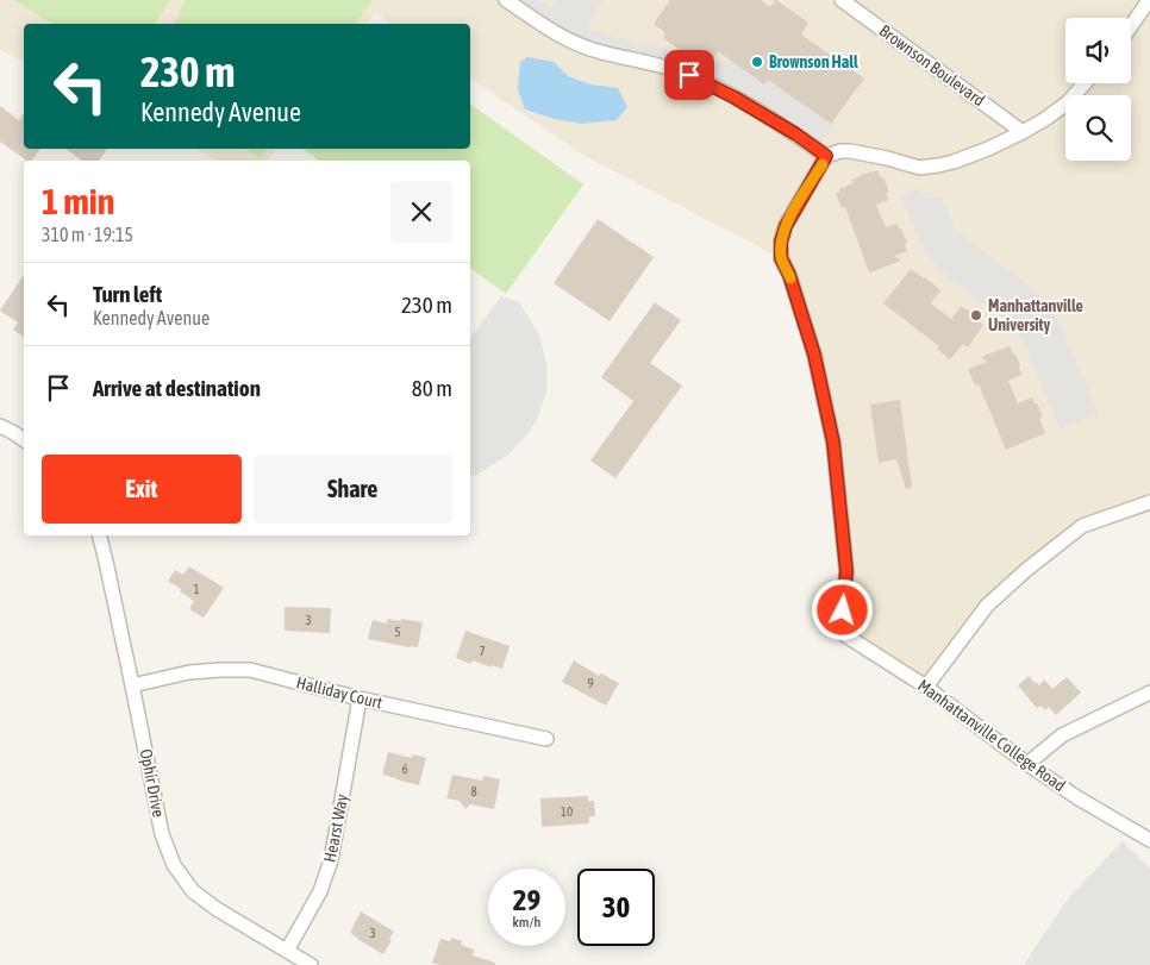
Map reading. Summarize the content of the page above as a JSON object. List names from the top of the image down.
{
  "streets": {
    "street": [
      "Brownson Boulevard",
      "Halliday Court",
      "Manhattanville College Road",
      "Ophir Drive",
      "Hearst Way"
    ]
  },
  "crossings": [
    ["Halliday Court", "Ophir Drive"],
    ["Halliday Court", "Hearst Way"],
    ["Ophir Drive", "Hearst Way"]
  ],
  "places": ["Brownson Hall", "Manhattanville University"],
  "house_numbers": [
    "1",
    "3",
    "5",
    "7",
    "9",
    "6",
    "8",
    "10",
    "3"
  ],
  "page": {
    "turn": ["230 m", "Kennedy Avenue"],
    "heading": ["1 min", "310 m · 19:15"],
    "list": [
      {
        "name": "Turn left",
        "note": "Kennedy Avenue",
        "value": "230 m"
      },
      {
        "name": "Arrive at destination",
        "value": "80 m"
      }
    ],
    "buttons": ["Exit", "Share"],
    "speed": "29 km/h",
    "limit": "30"
  }
}
